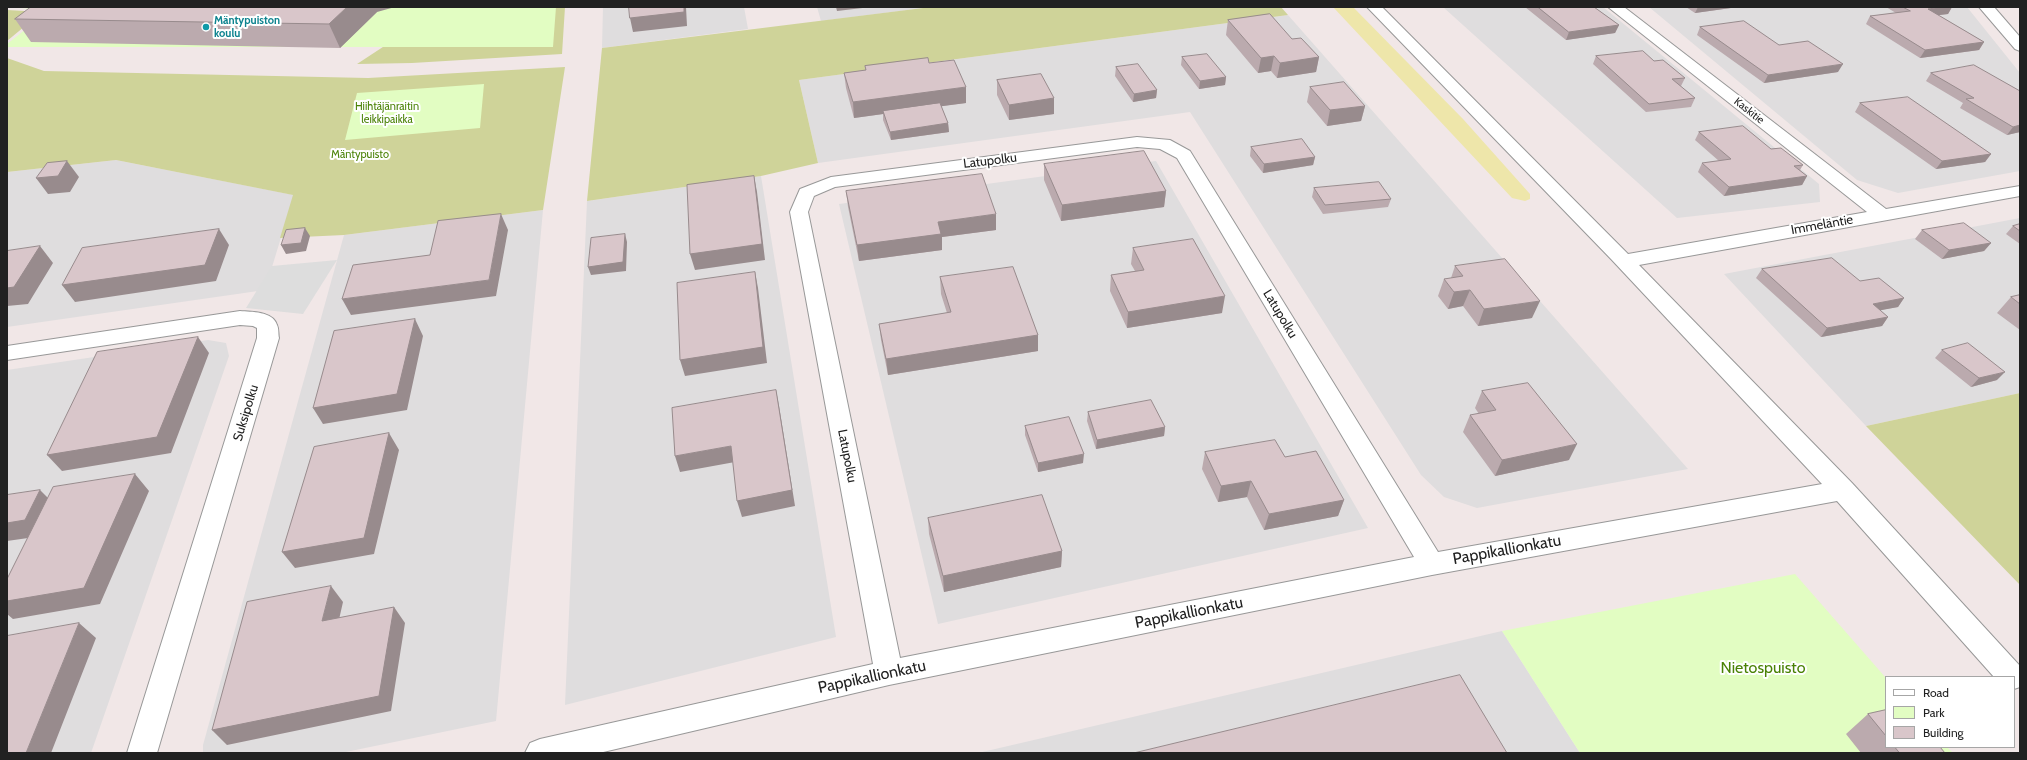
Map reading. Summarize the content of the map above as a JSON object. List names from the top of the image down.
{
  "streets": {
    "street": [
      "Kaskitie",
      "Latupolku",
      "Immeläntie",
      "Suksipolku",
      "Pappikallionkatu"
    ]
  },
  "crossings": [
    ["Kaskitie", "Immeläntie"],
    ["Latupolku", "Pappikallionkatu"]
  ],
  "parks": ["Hiihtäjänraitin leikkipaikka", "Mäntypuisto", "Nietospuisto"],
  "places": ["Mäntypuiston koulu"],
  "legend": ["Road", "Park", "Building"]
}
